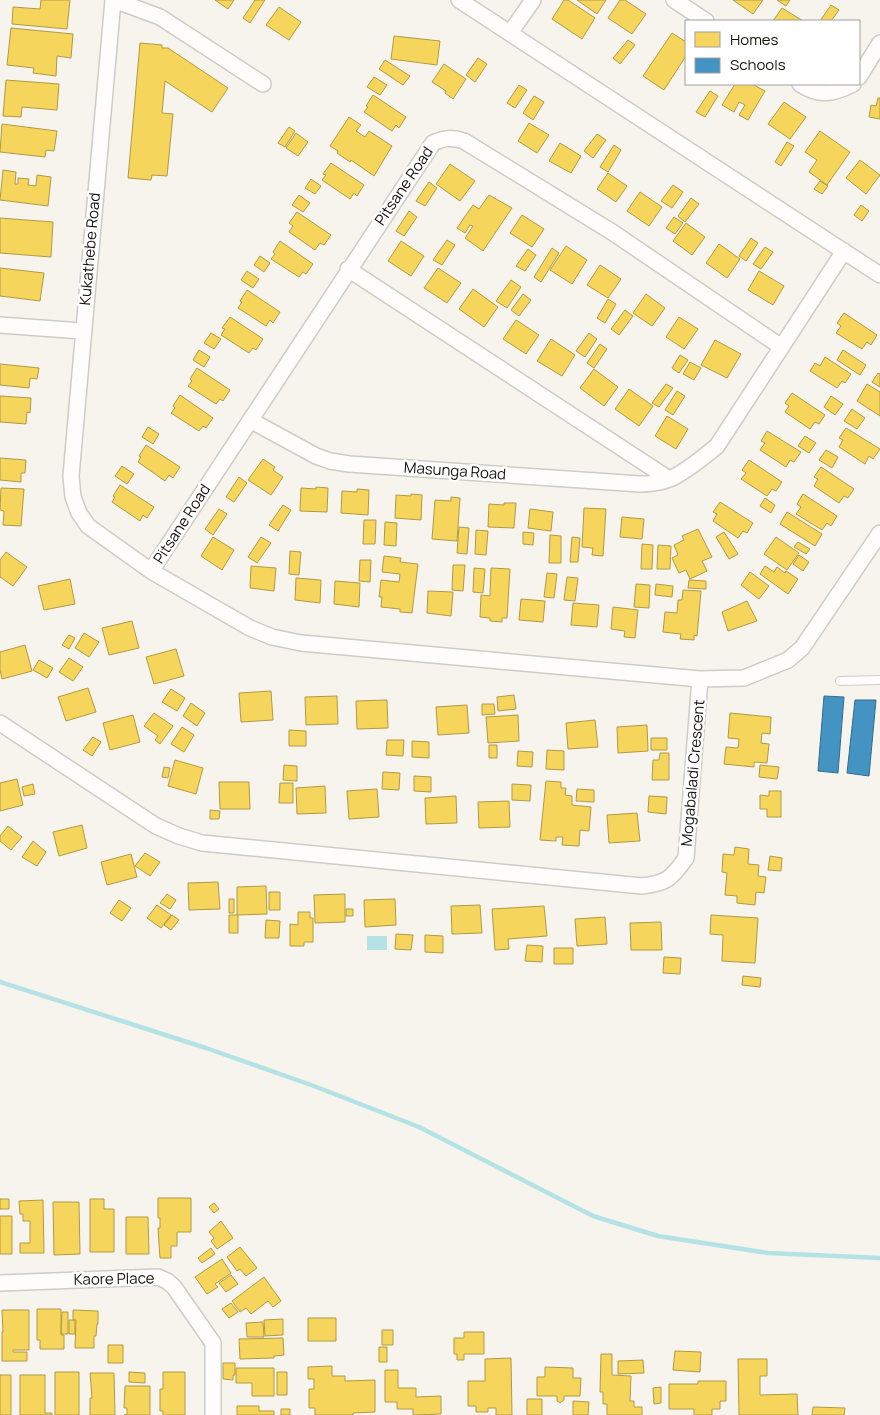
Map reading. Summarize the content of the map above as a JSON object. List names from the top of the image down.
{
  "streets": {
    "street": [
      "Pitsane Road",
      "Kukathebe Road",
      "Masunga Road",
      "Mogabaladi Crescent",
      "Kaore Place"
    ]
  },
  "crossings": [
    ["Pitsane Road", "Kukathebe Road"],
    ["Pitsane Road", "Masunga Road"]
  ],
  "legend": ["Homes", "Schools"]
}
